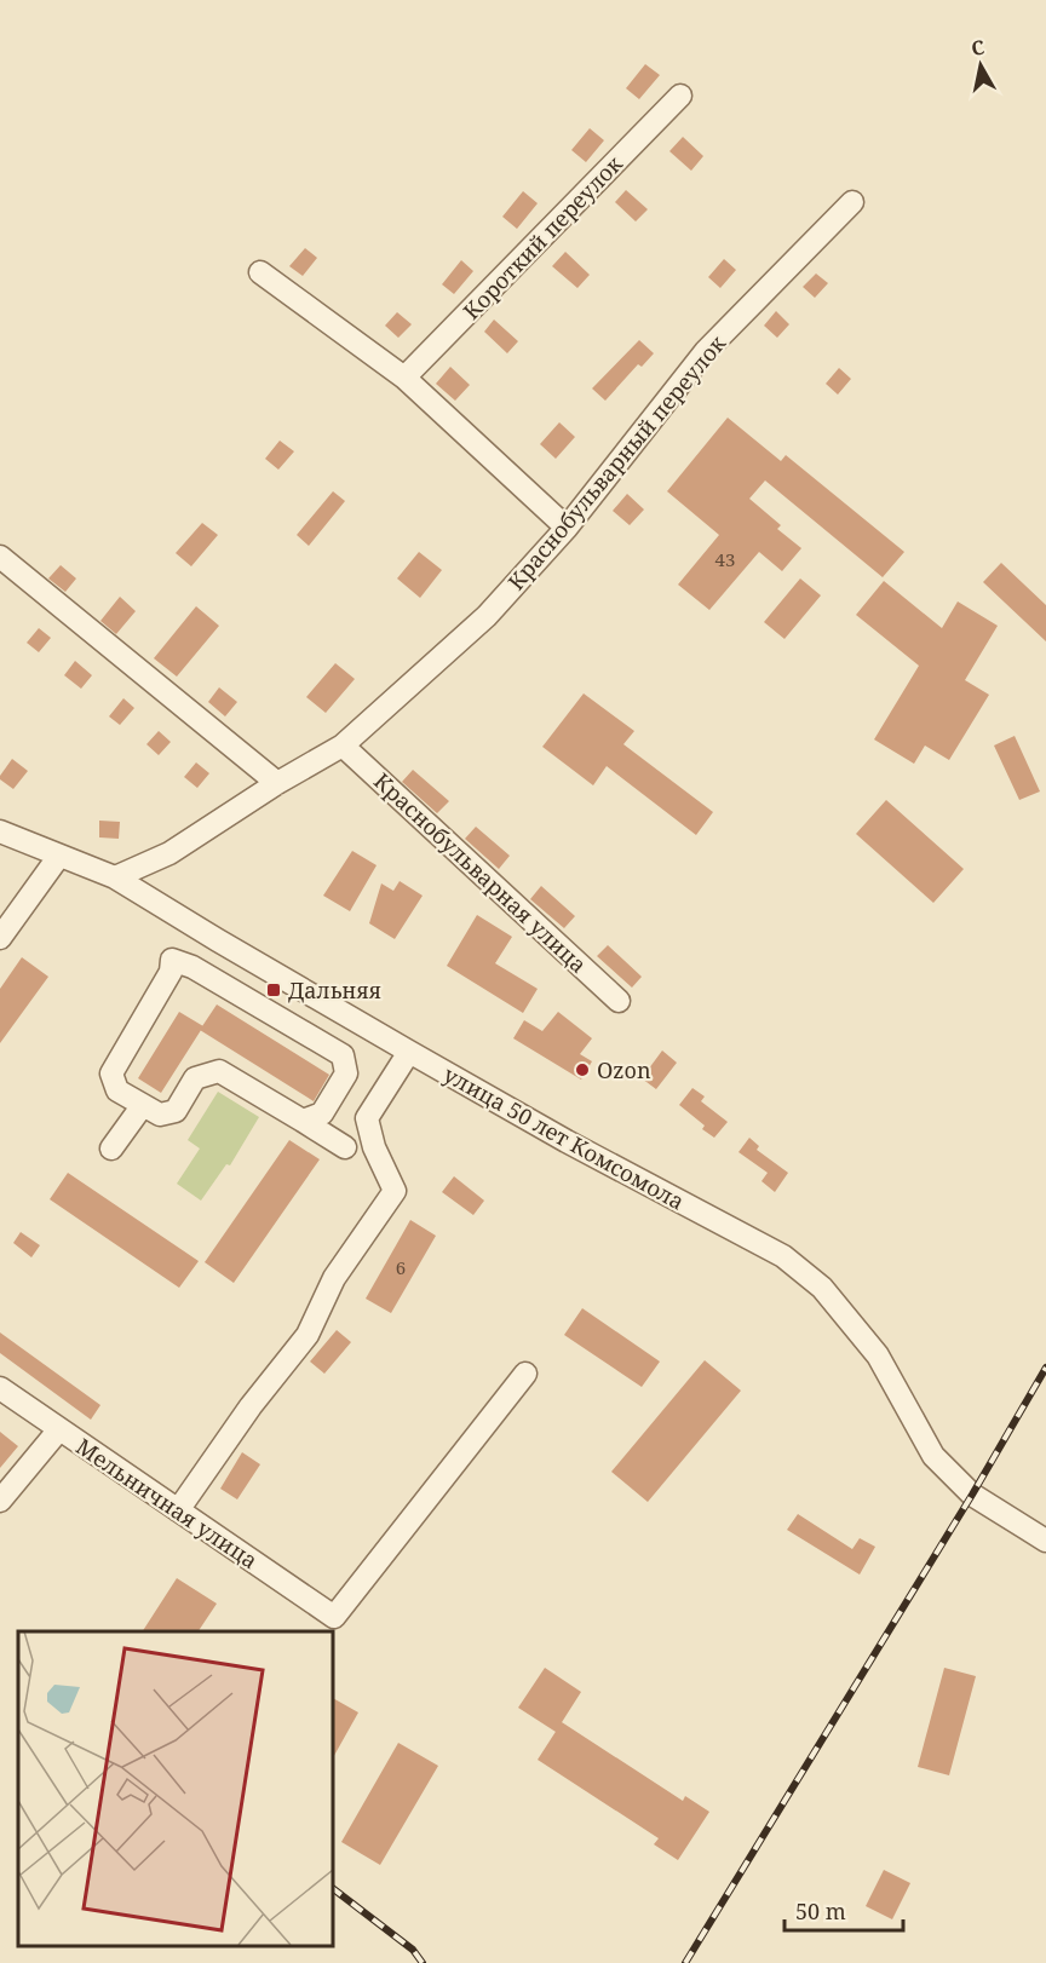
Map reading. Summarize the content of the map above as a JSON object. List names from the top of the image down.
{
  "streets": {
    "street": [
      "Короткий переулок",
      "Краснобульварный переулок",
      "Краснобульварная улица",
      "улица 50 лет Комсомола",
      "Мельничная улица"
    ]
  },
  "crossings": [
    ["Краснобульварный переулок", "Краснобульварная улица"],
    ["Краснобульварный переулок", "улица 50 лет Комсомола"]
  ],
  "places": {
    "transit": ["Дальняя"],
    "other": ["Ozon"]
  },
  "house_numbers": ["43", "6"],
  "scale_bar": "50 m",
  "north": "top"
}
